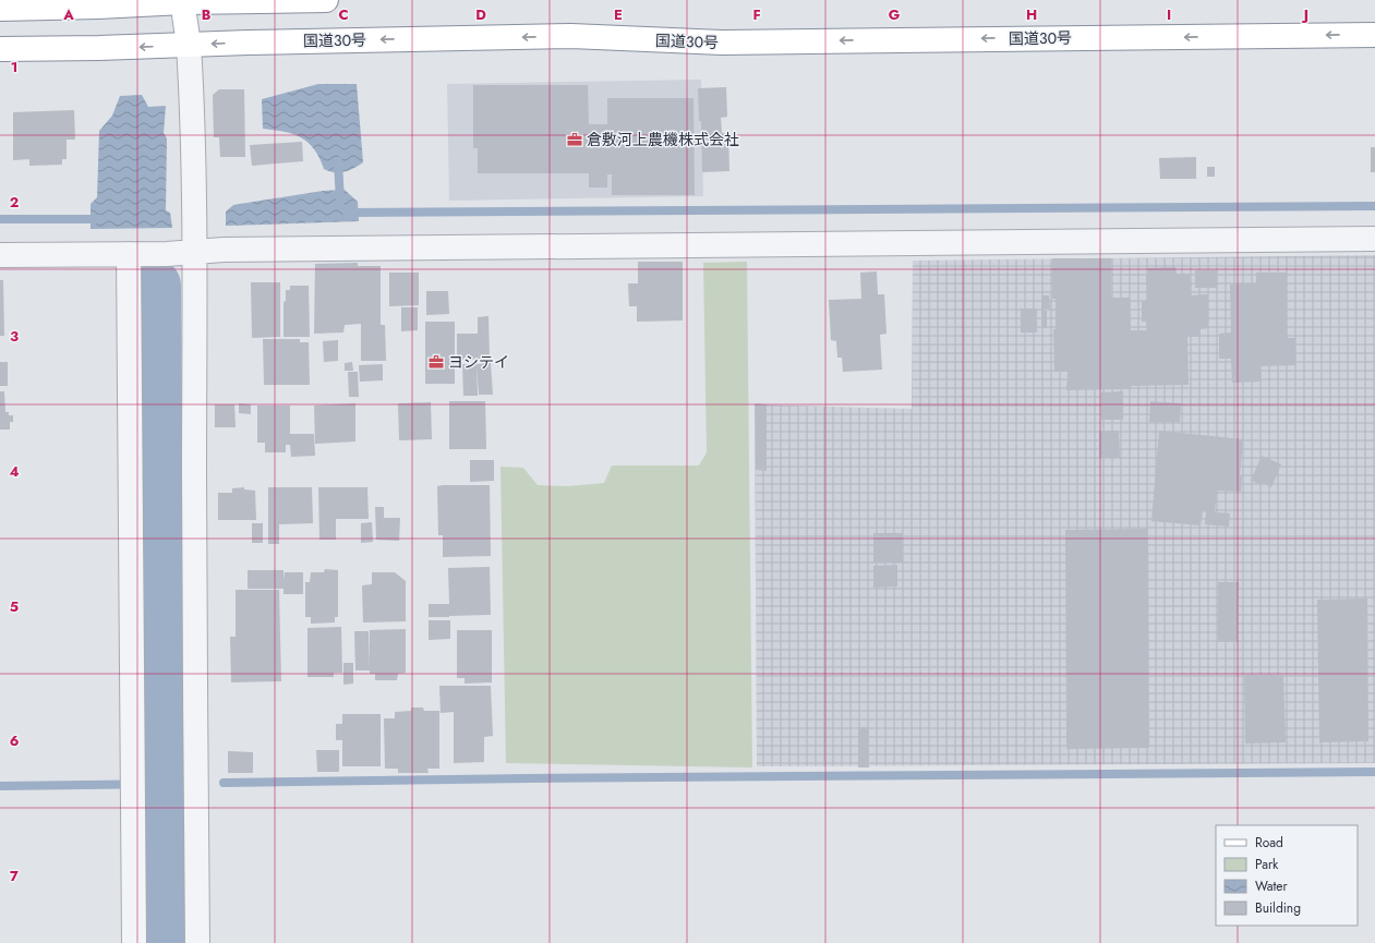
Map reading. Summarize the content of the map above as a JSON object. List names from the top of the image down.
{
  "streets": {
    "main road": ["国道30号"]
  },
  "one_way": ["国道30号"],
  "places": {
    "office": ["倉敷河上農機株式会社", "ヨシテイ"]
  },
  "legend": [
    "Road",
    "Park",
    "Water",
    "Building"
  ],
  "grid": {
    "columns": [
      "A",
      "B",
      "C",
      "D",
      "E",
      "F",
      "G",
      "H",
      "I",
      "J"
    ],
    "rows": [
      "1",
      "2",
      "3",
      "4",
      "5",
      "6",
      "7"
    ]
  }
}
